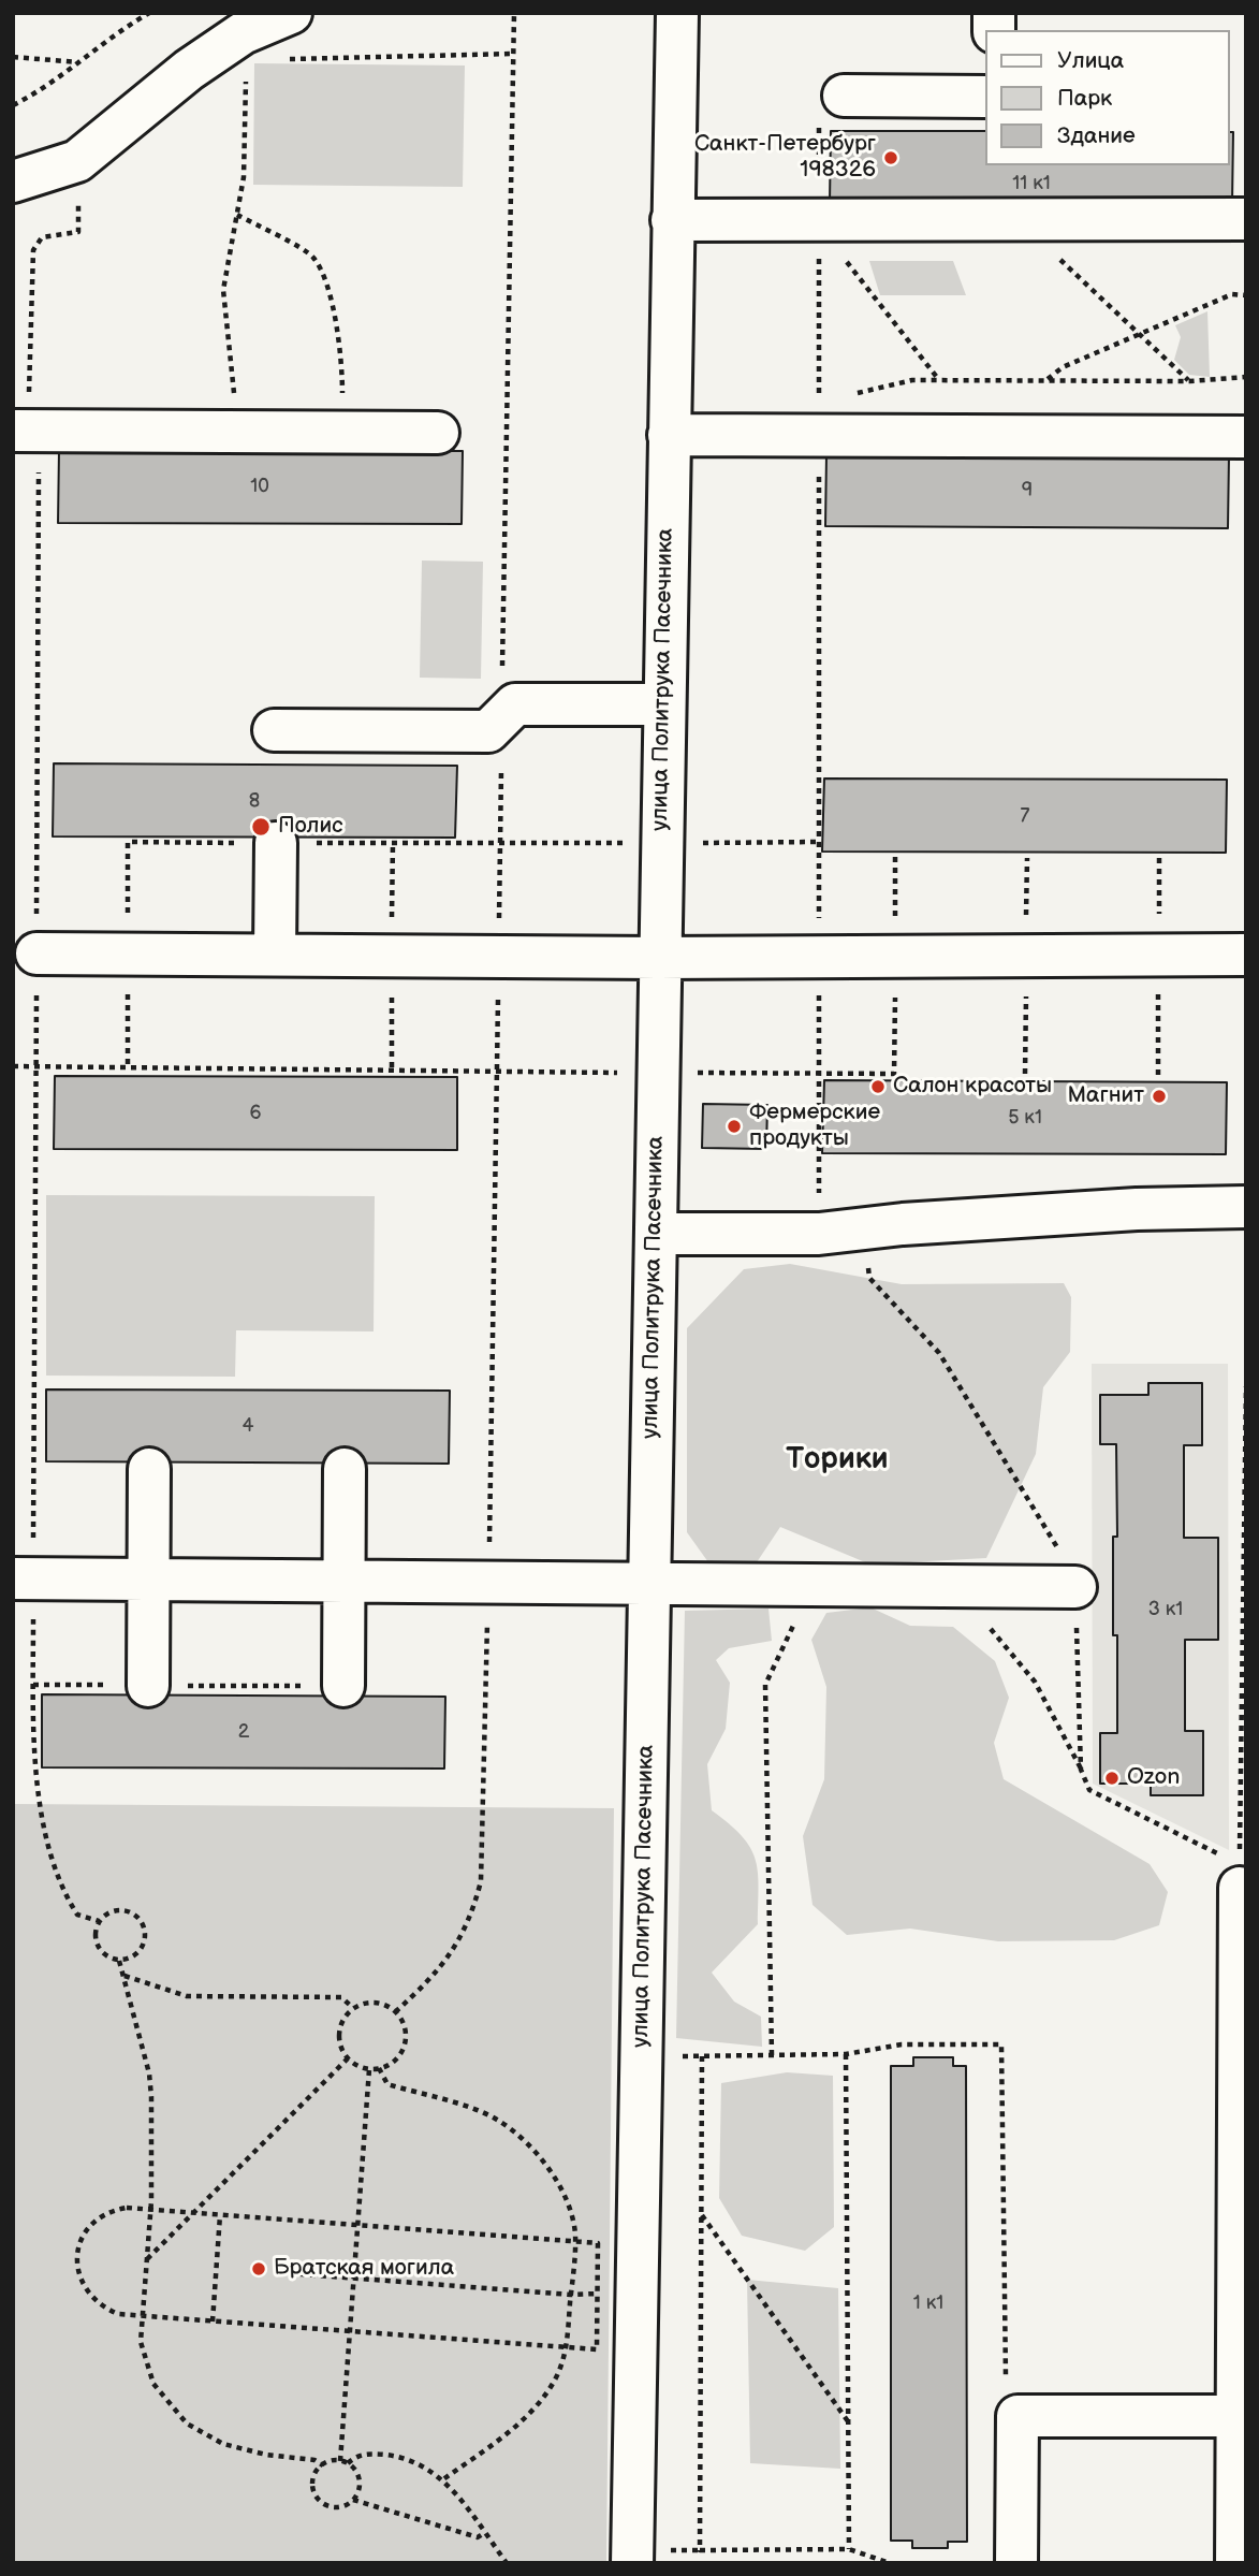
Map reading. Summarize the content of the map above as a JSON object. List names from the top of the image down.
{
  "streets": {
    "street": ["улица Политрука Пасечника"]
  },
  "districts": ["Торики"],
  "places": [
    "Санкт-Петербург 198326",
    "Полис",
    "Салон красоты",
    "Магнит",
    "Фермерские продукты",
    "Ozon",
    "Братская могила"
  ],
  "house_numbers": [
    "11 к1",
    "10",
    "9",
    "8",
    "7",
    "6",
    "5 к1",
    "4",
    "3 к1",
    "2",
    "1 к1"
  ],
  "legend": ["Улица", "Парк", "Здание"]
}
